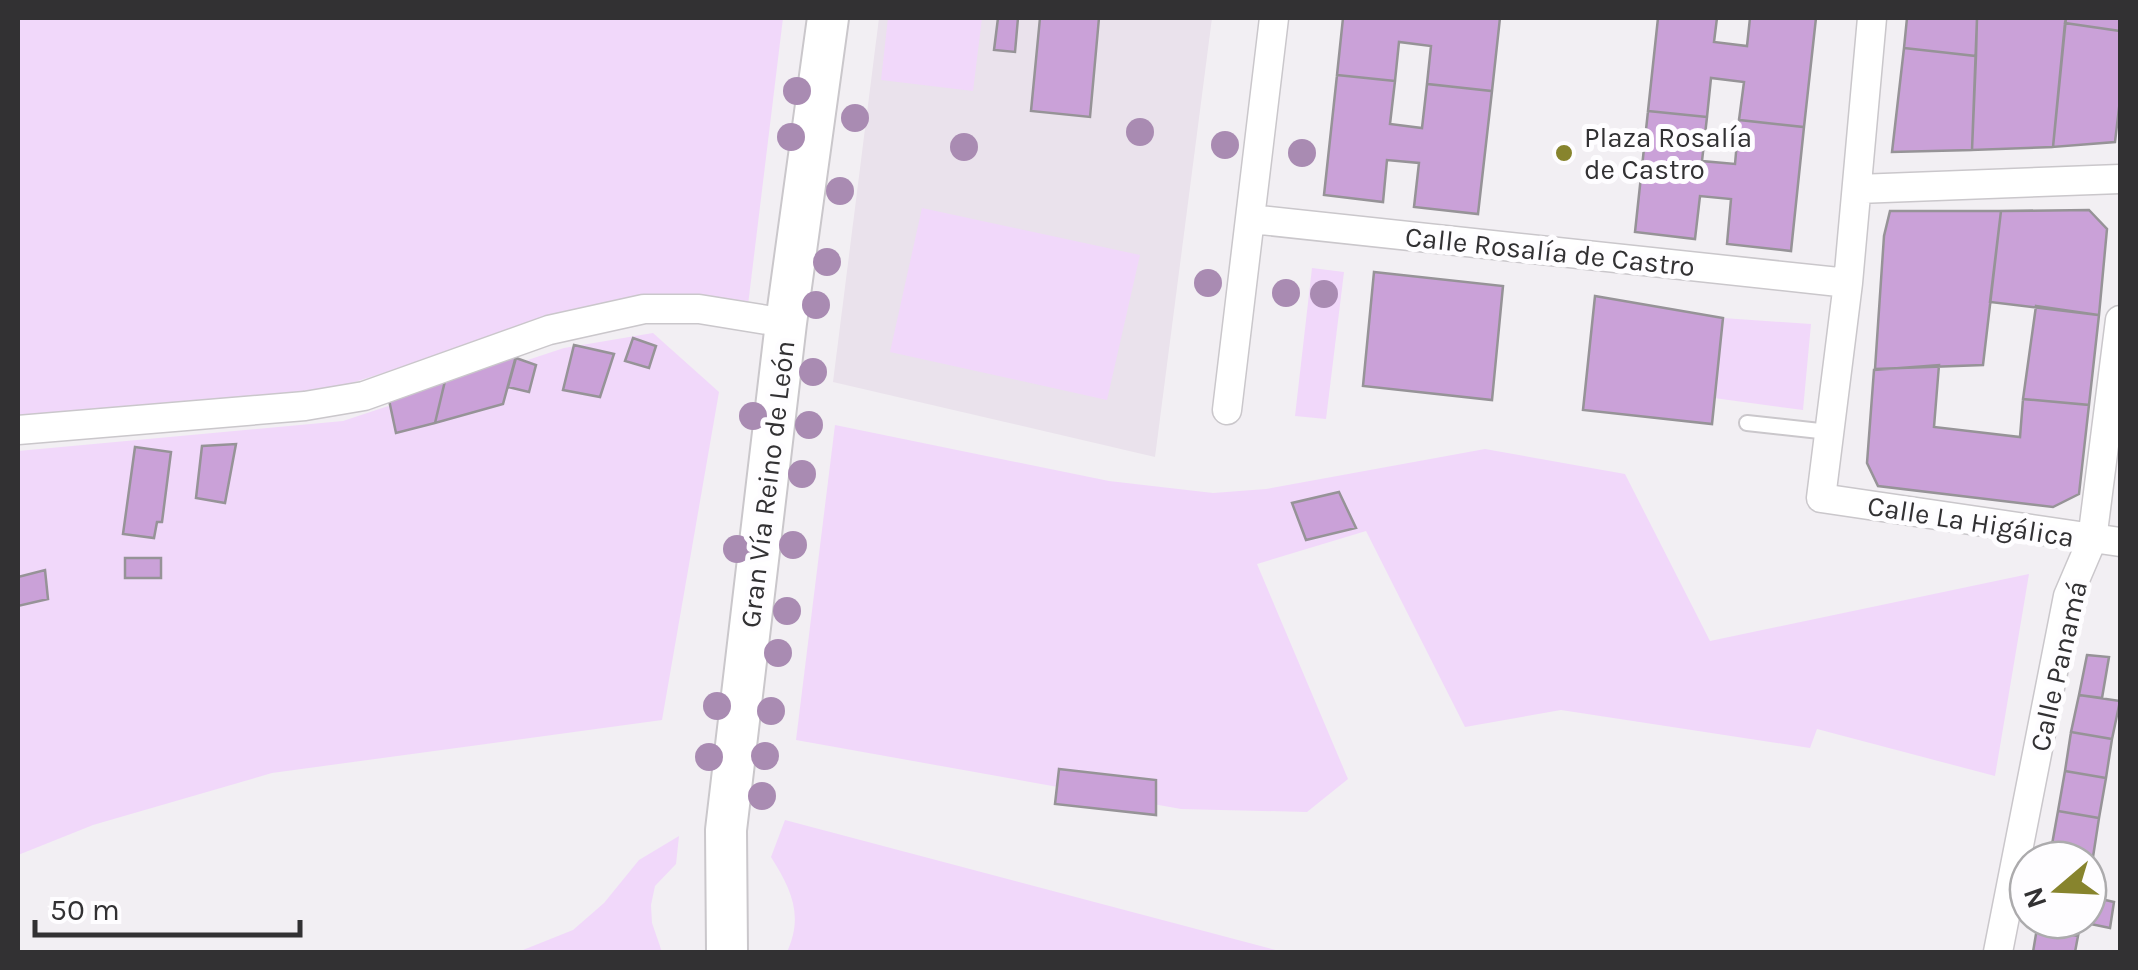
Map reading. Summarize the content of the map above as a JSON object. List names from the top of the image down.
{
  "streets": {
    "street": [
      "Calle Rosalía de Castro",
      "Gran Vía Reino de León",
      "Calle La Higálica",
      "Calle Panamá"
    ]
  },
  "crossings": [
    ["Calle La Higálica", "Calle Panamá"]
  ],
  "places": ["Plaza Rosalía de Castro"],
  "scale_bar": "50 m",
  "north": "left"
}
